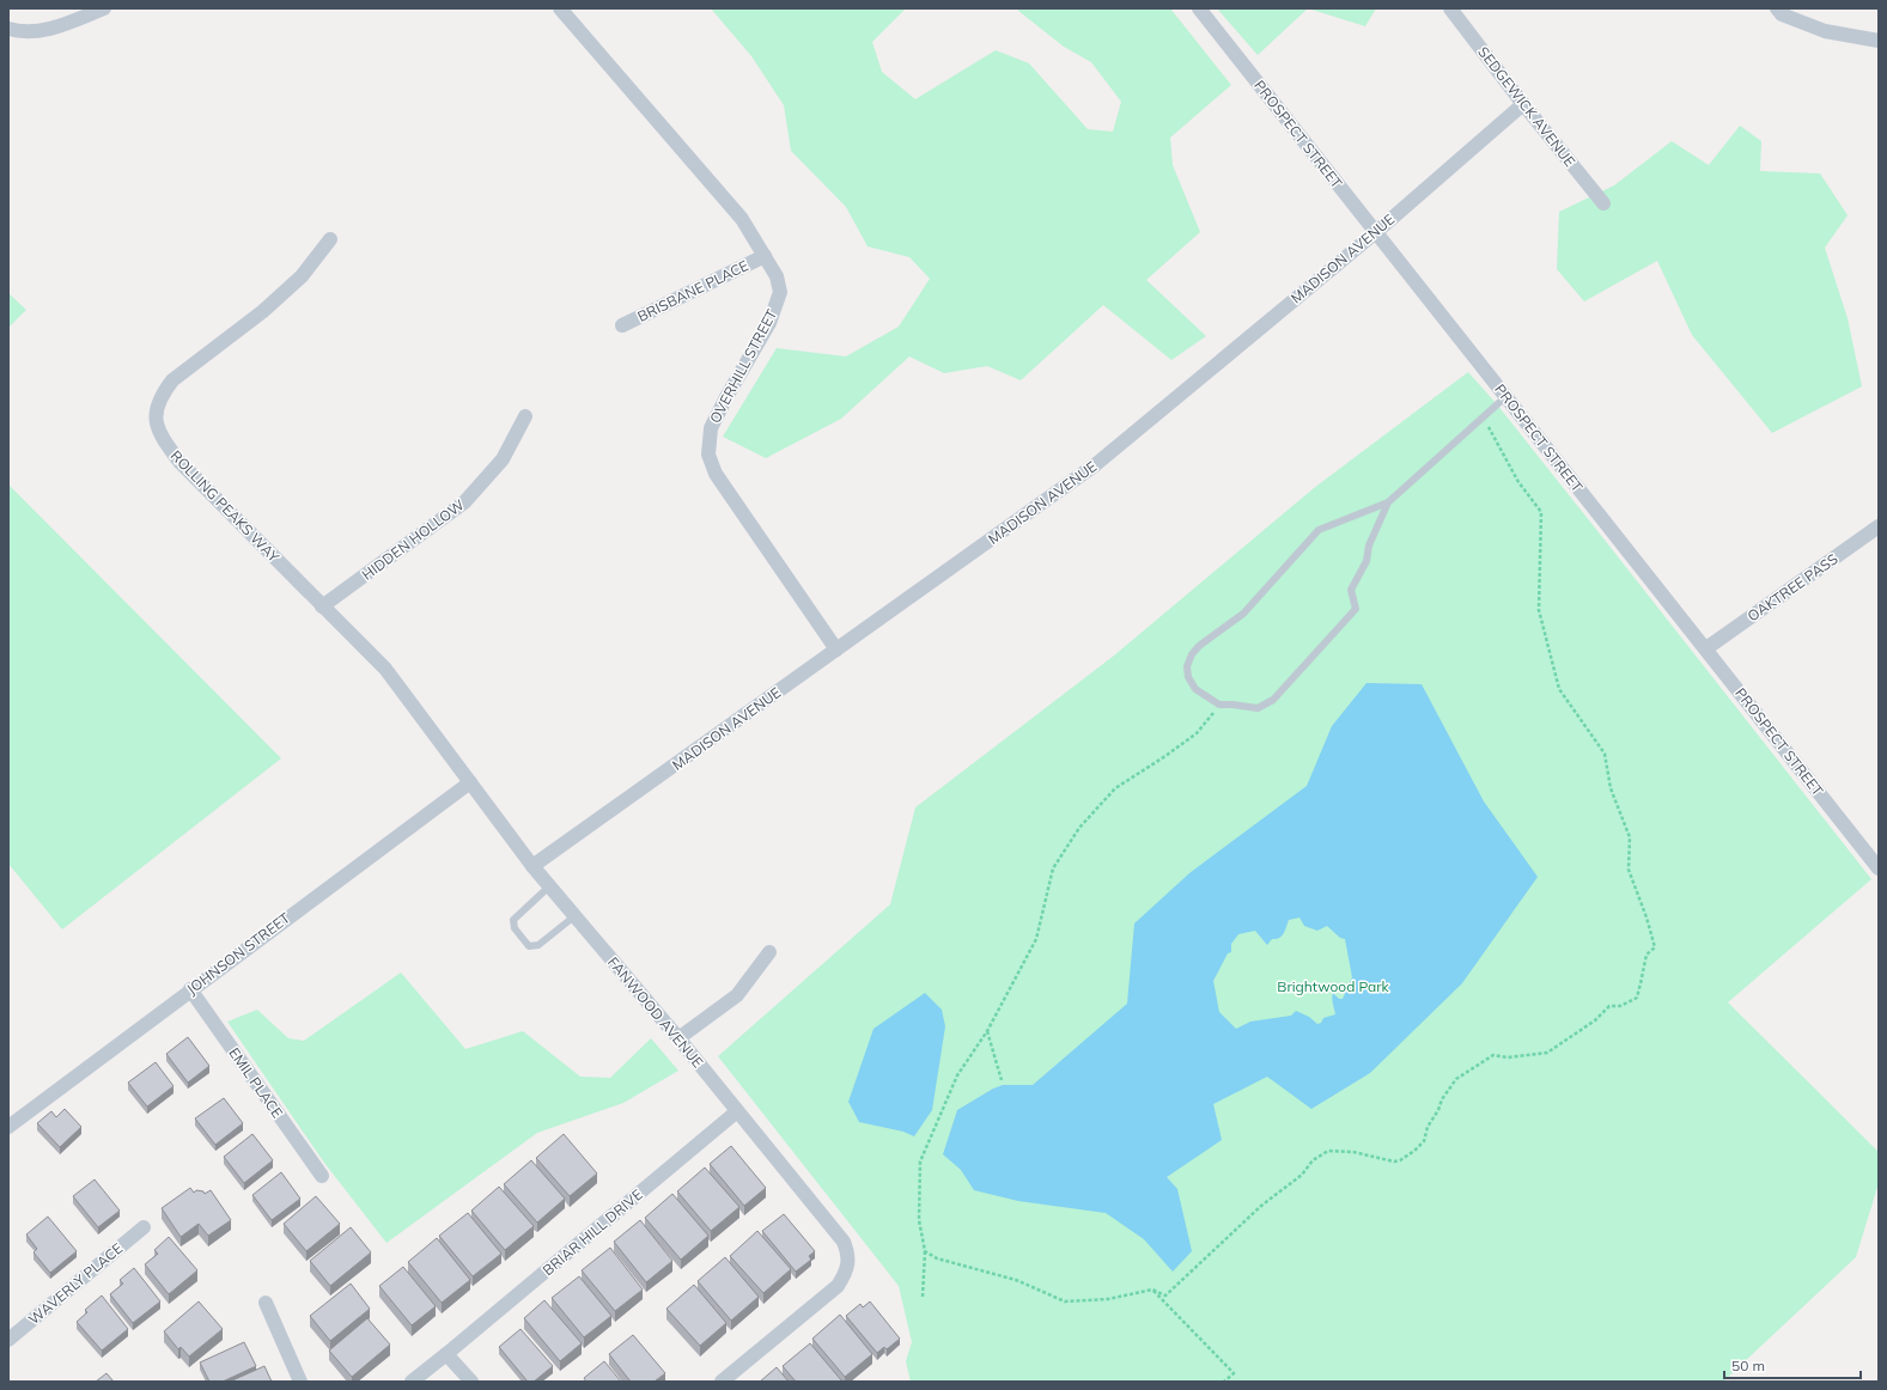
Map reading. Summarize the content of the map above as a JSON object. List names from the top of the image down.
{
  "streets": {
    "street": [
      "SEDGEWICK AVENUE",
      "PROSPECT STREET",
      "MADISON AVENUE",
      "BRISBANE PLACE",
      "OVERHILL STREET",
      "ROLLING PEAKS WAY",
      "HIDDEN HOLLOW",
      "OAKTREE PASS",
      "JOHNSON STREET",
      "FANWOOD AVENUE",
      "EMIL PLACE",
      "BRIAR HILL DRIVE",
      "WAVERLY PLACE"
    ]
  },
  "crossings": [
    ["SEDGEWICK AVENUE", "MADISON AVENUE"],
    ["PROSPECT STREET", "MADISON AVENUE"],
    ["PROSPECT STREET", "OAKTREE PASS"],
    ["MADISON AVENUE", "OVERHILL STREET"],
    ["MADISON AVENUE", "FANWOOD AVENUE"],
    ["BRISBANE PLACE", "OVERHILL STREET"],
    ["ROLLING PEAKS WAY", "HIDDEN HOLLOW"],
    ["ROLLING PEAKS WAY", "JOHNSON STREET"],
    ["ROLLING PEAKS WAY", "FANWOOD AVENUE"],
    ["JOHNSON STREET", "FANWOOD AVENUE"],
    ["JOHNSON STREET", "EMIL PLACE"],
    ["FANWOOD AVENUE", "BRIAR HILL DRIVE"]
  ],
  "parks": ["Brightwood Park"],
  "scale_bar": "50 m"
}
